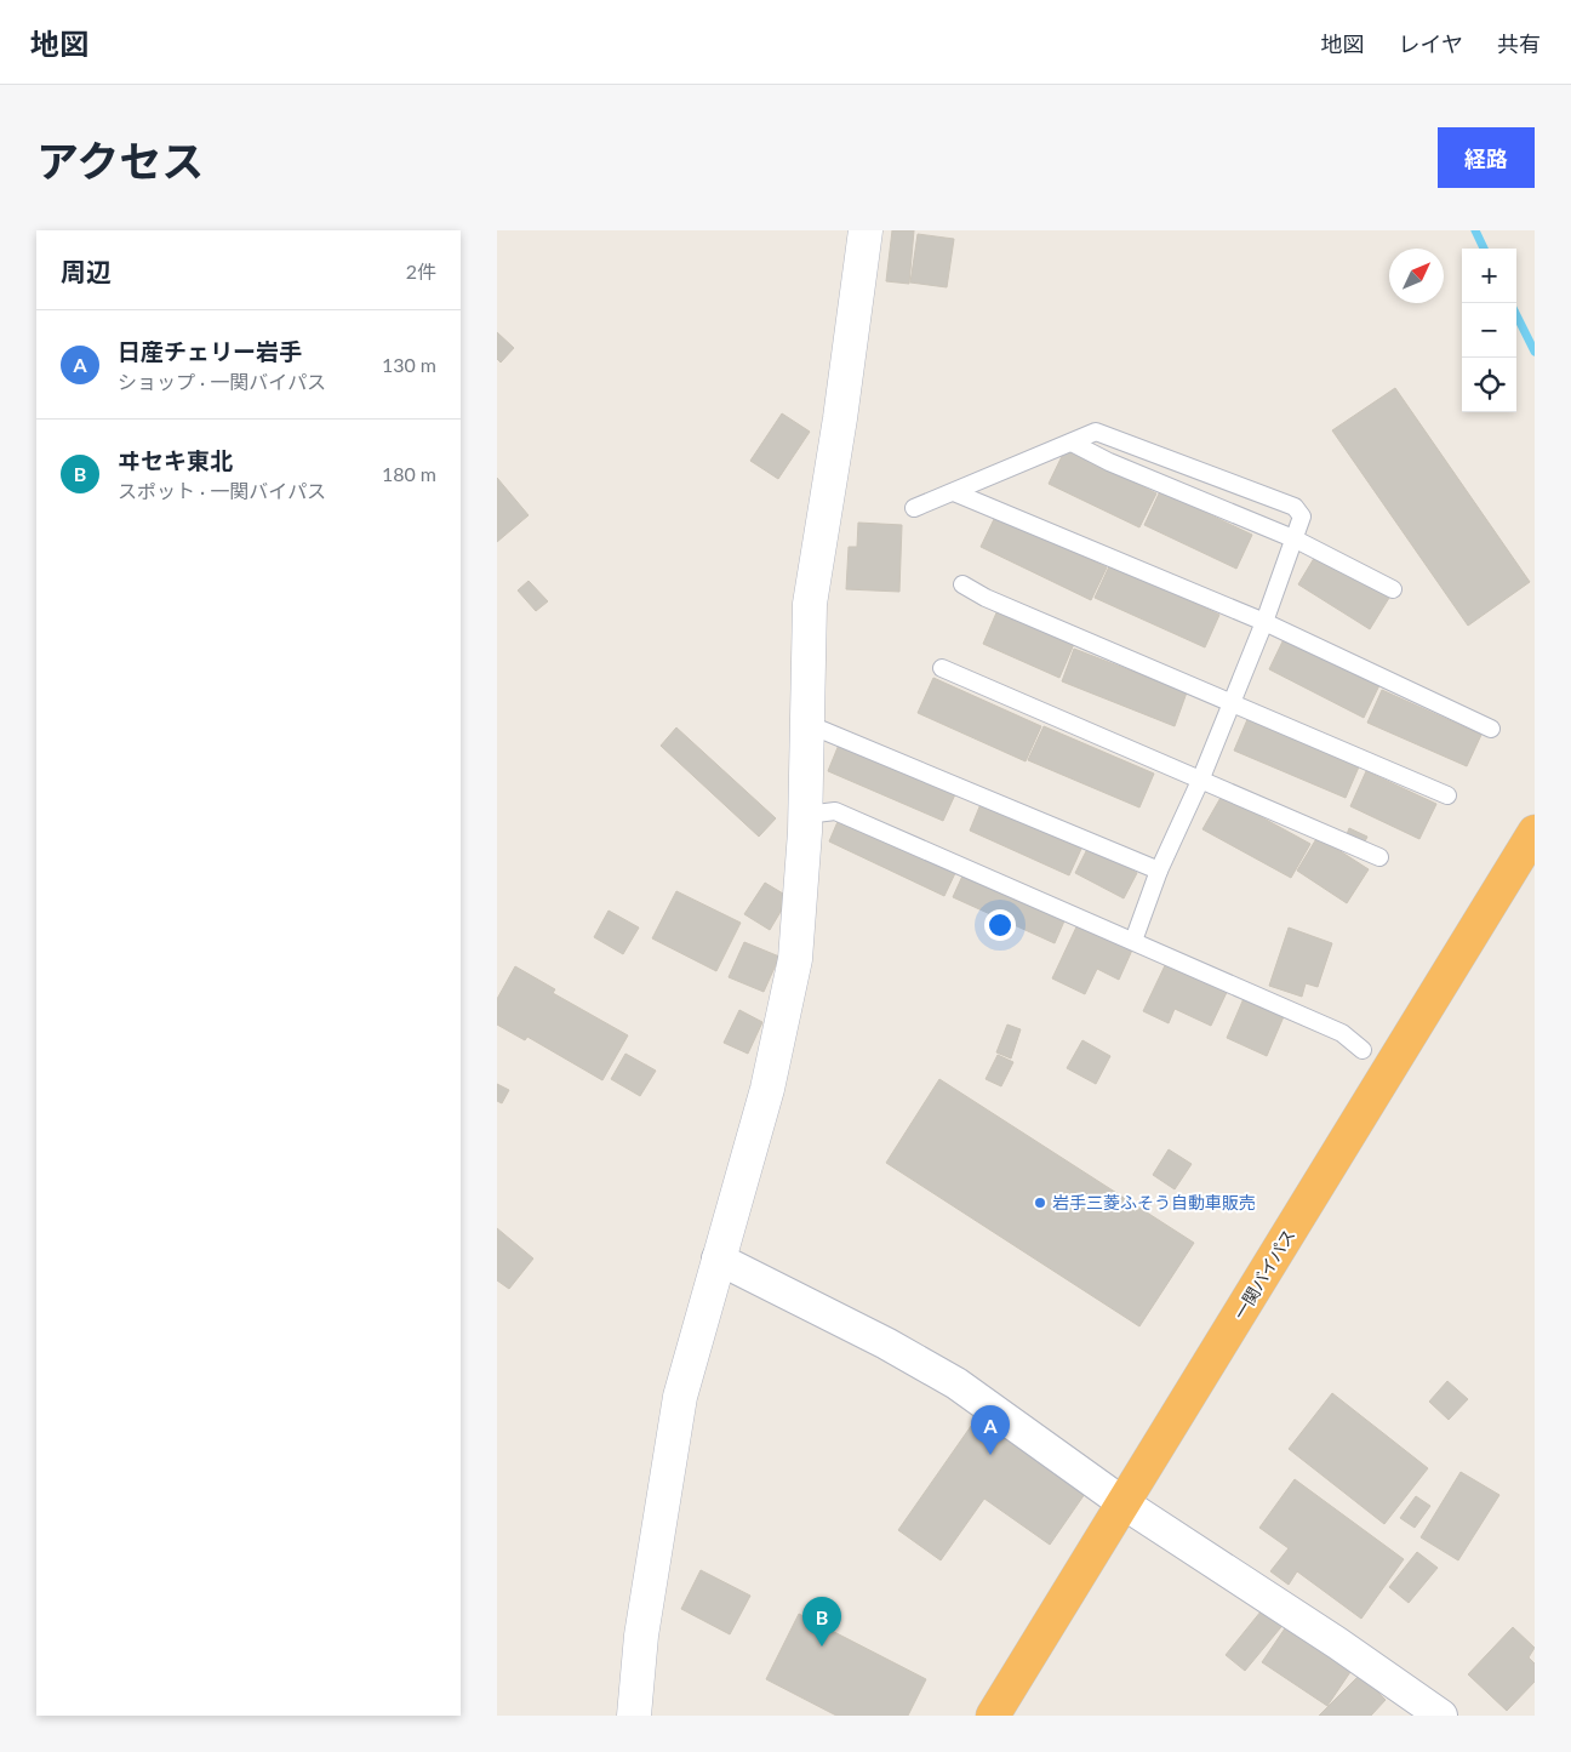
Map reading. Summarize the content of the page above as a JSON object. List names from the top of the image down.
{
  "streets": {
    "highway": ["一関バイパス"]
  },
  "places": ["岩手三菱ふそう自動車販売"],
  "north": "top right",
  "page": {
    "header": "地図",
    "nav": ["地図", "レイヤ", "共有"],
    "title": "アクセス",
    "buttons": "経路",
    "heading": ["周辺", "2件"],
    "map_buttons": ["+", "−"],
    "list": [
      {
        "mark": "A",
        "name": "日産チェリー岩手",
        "note": "ショップ · 一関バイパス",
        "value": "130 m"
      },
      {
        "mark": "B",
        "name": "ヰセキ東北",
        "note": "スポット · 一関バイパス",
        "value": "180 m"
      }
    ],
    "pins": ["A", "B"]
  }
}
